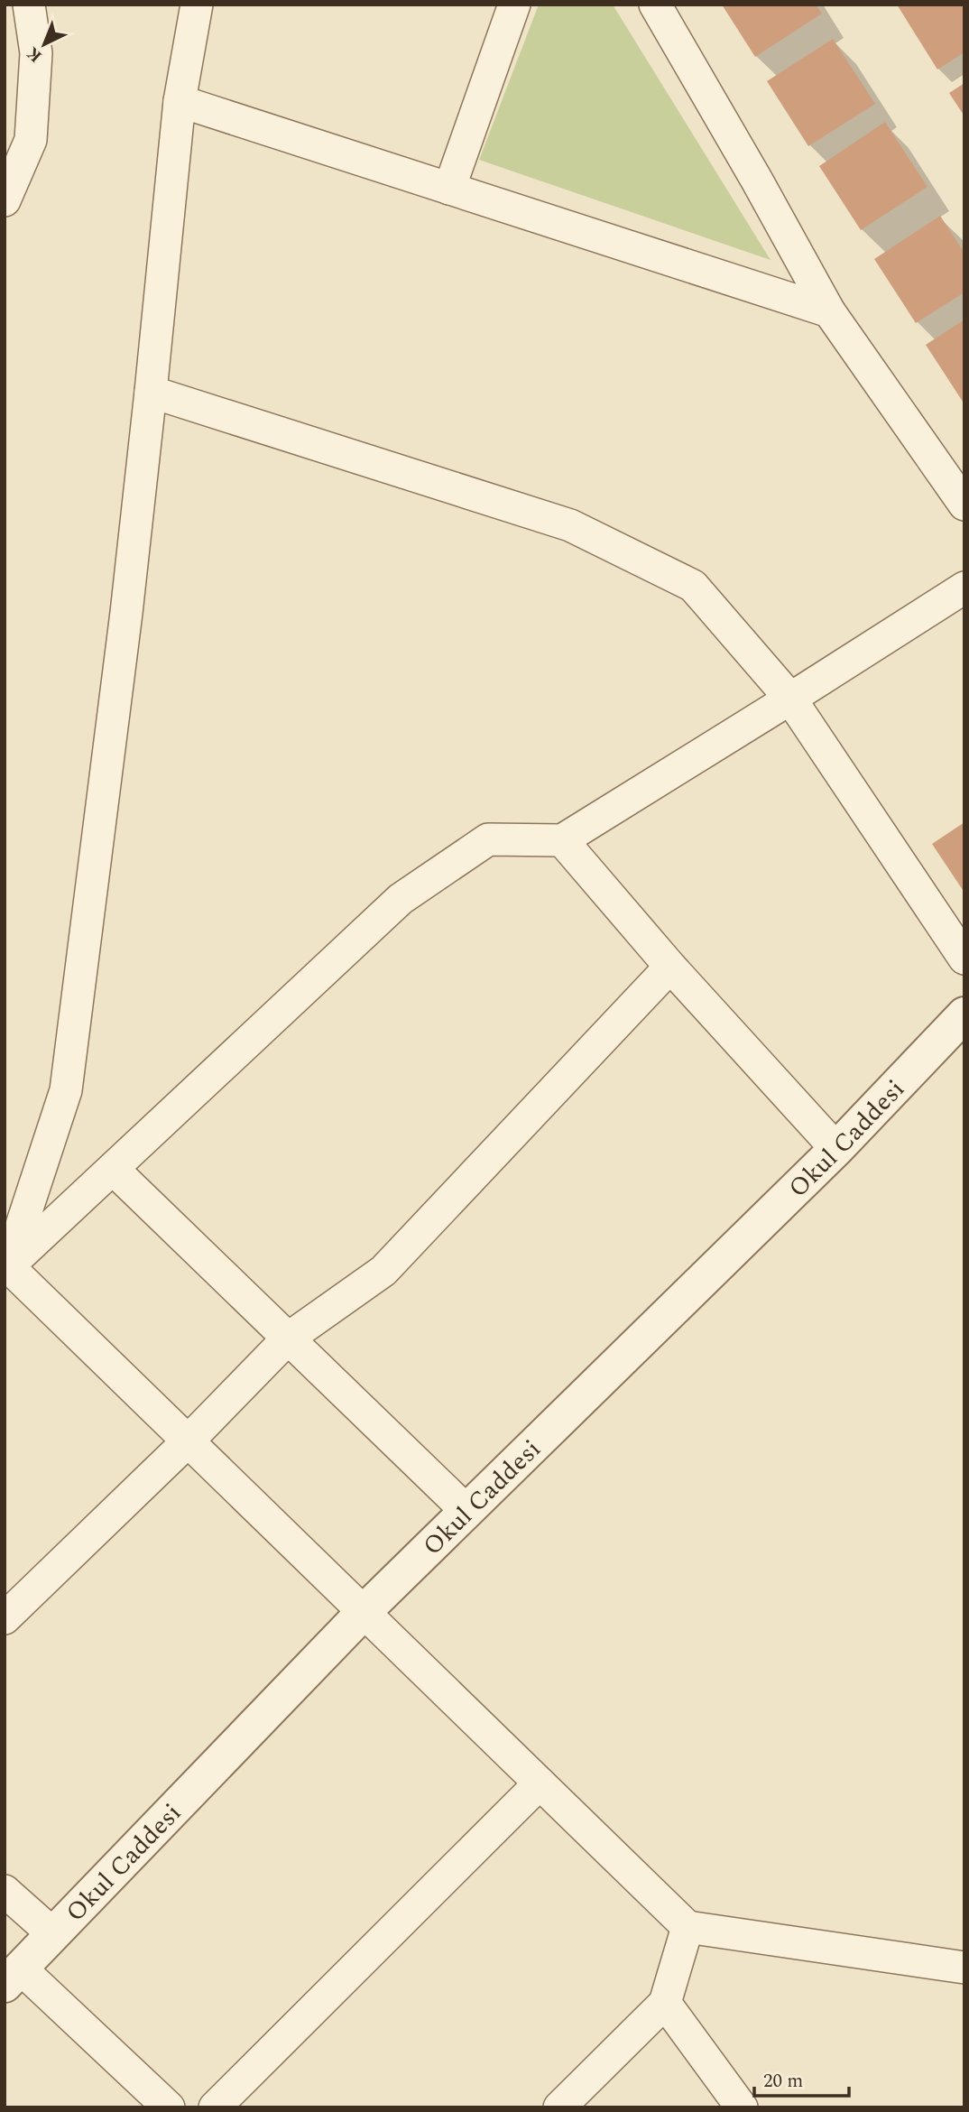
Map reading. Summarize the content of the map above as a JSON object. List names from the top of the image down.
{
  "streets": {
    "street": ["Okul Caddesi"]
  },
  "scale_bar": "20 m",
  "north": "bottom left"
}
